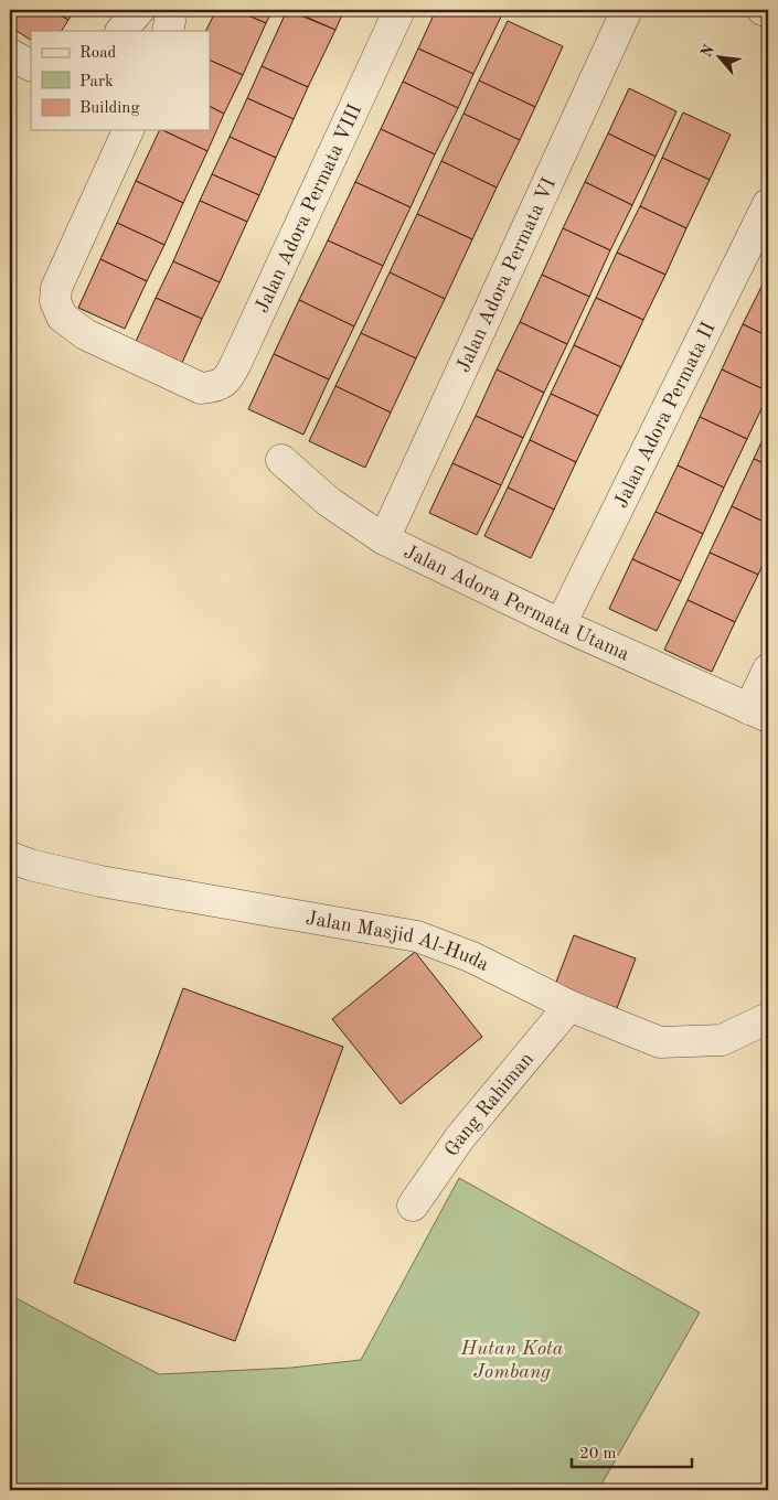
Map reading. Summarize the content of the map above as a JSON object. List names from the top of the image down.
{
  "streets": {
    "street": [
      "Jalan Adora Permata VIII",
      "Jalan Adora Permata VI",
      "Jalan Adora Permata II",
      "Jalan Adora Permata Utama",
      "Jalan Masjid Al-Huda",
      "Gang Rahiman"
    ]
  },
  "crossings": [
    ["Jalan Adora Permata VI", "Jalan Adora Permata Utama"],
    ["Jalan Adora Permata II", "Jalan Adora Permata Utama"],
    ["Jalan Masjid Al-Huda", "Gang Rahiman"]
  ],
  "parks": ["Hutan Kota Jombang"],
  "legend": ["Road", "Park", "Building"],
  "scale_bar": "20 m",
  "north": "top left"
}
